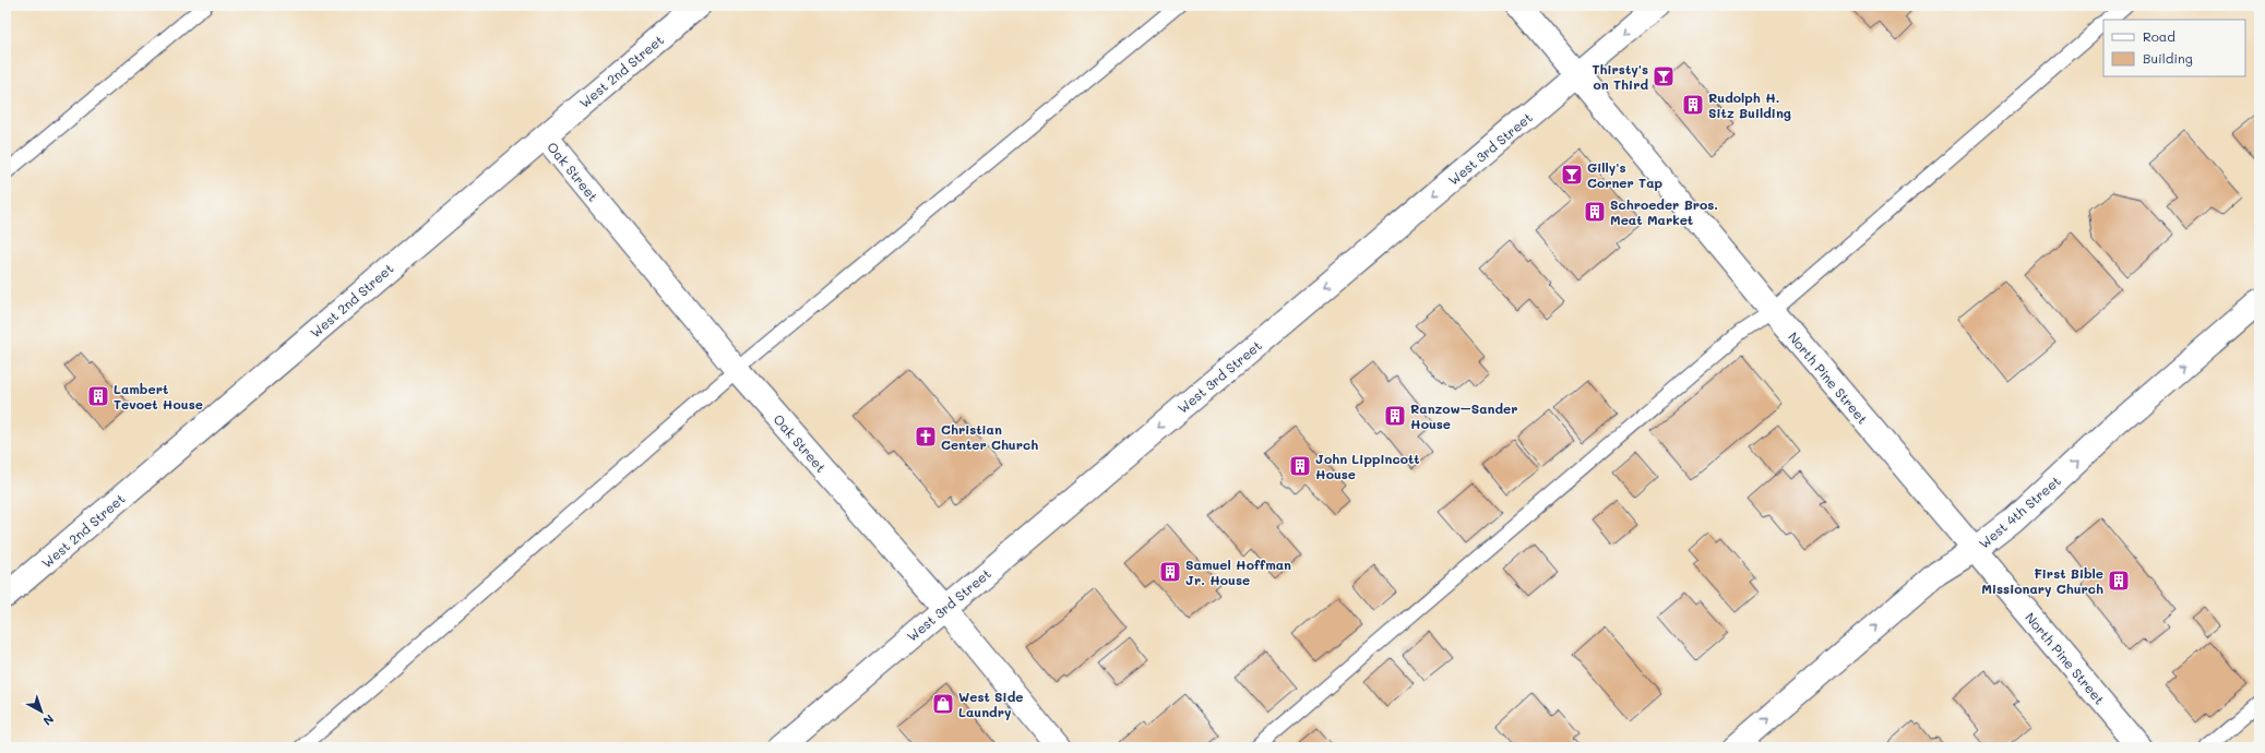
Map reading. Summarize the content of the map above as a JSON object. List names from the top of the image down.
{
  "streets": {
    "street": [
      "West 2nd Street",
      "West 3rd Street",
      "Oak Street",
      "North Pine Street",
      "West 4th Street"
    ]
  },
  "crossings": [
    ["West 2nd Street", "Oak Street"],
    ["West 3rd Street", "Oak Street"],
    ["West 3rd Street", "North Pine Street"],
    ["North Pine Street", "West 4th Street"]
  ],
  "one_way": ["West 3rd Street", "West 4th Street"],
  "places": {
    "bar": ["Thirsty's on Third", "Gilly's Corner Tap"],
    "building": [
      "Rudolph H. Sitz Building",
      "Schroeder Bros. Meat Market",
      "Lambert Tevoet House",
      "Ranzow–Sander House",
      "John Lippincott House",
      "Samuel Hoffman Jr. House",
      "First Bible Missionary Church"
    ],
    "church": ["Christian Center Church"],
    "shop": ["West Side Laundry"]
  },
  "legend": ["Road", "Building"],
  "north": "bottom right"
}
